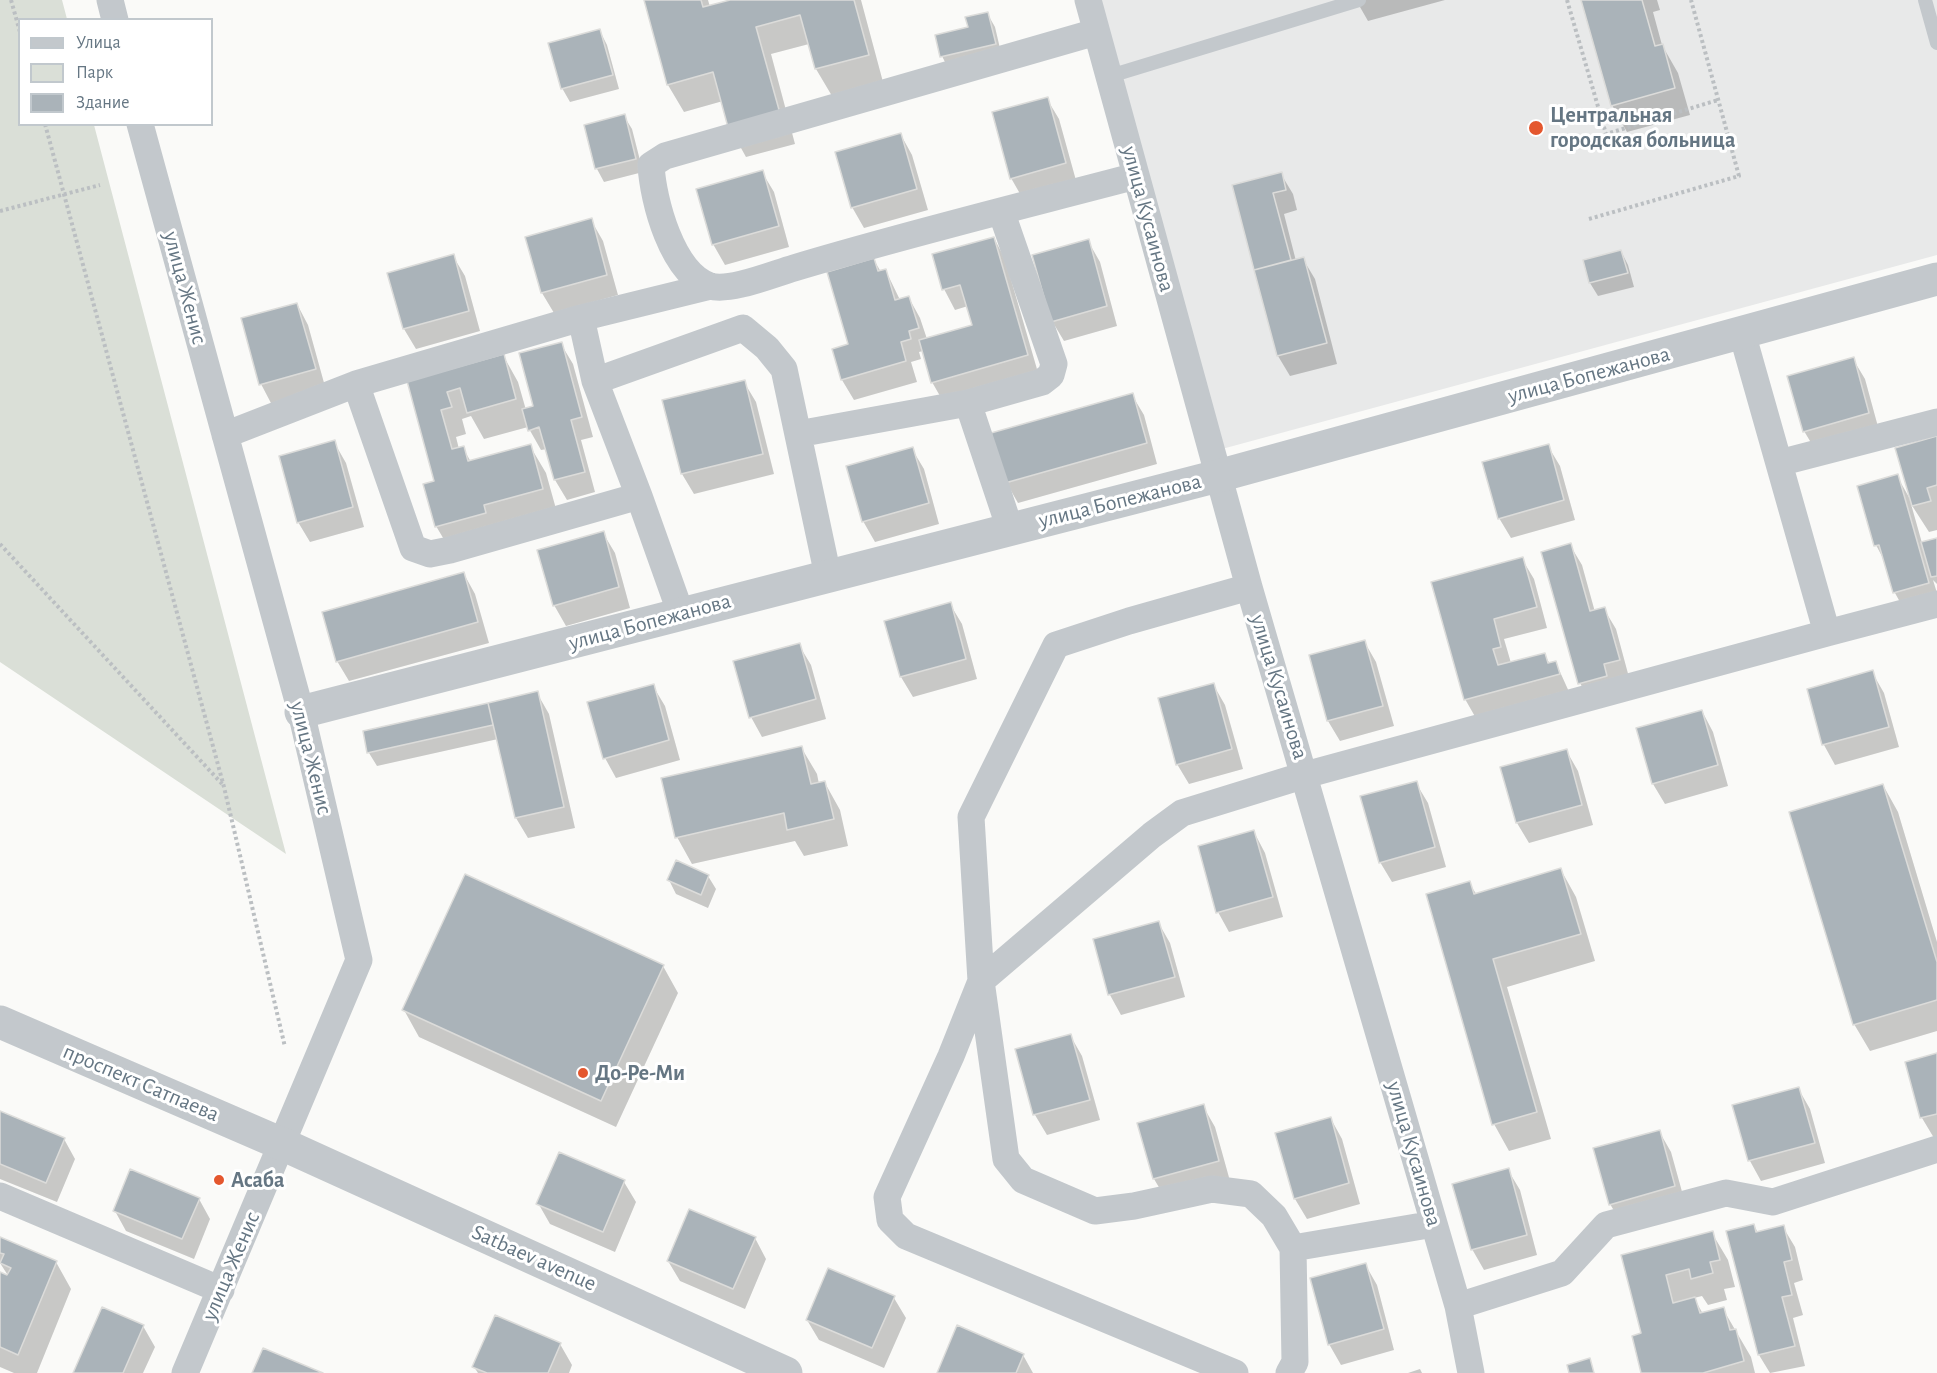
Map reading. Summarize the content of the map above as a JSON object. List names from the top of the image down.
{
  "streets": {
    "street": [
      "улица Кусаинова",
      "улица Женис",
      "улица Бопежанова",
      "проспект Сатпаева",
      "Satbaev avenue"
    ]
  },
  "crossings": [
    ["улица Кусаинова", "улица Бопежанова"],
    ["улица Женис", "улица Бопежанова"],
    ["улица Женис", "проспект Сатпаева"],
    ["улица Женис", "Satbaev avenue"],
    ["проспект Сатпаева", "Satbaev avenue"]
  ],
  "places": ["Центральная городская больница", "До-Ре-Ми", "Асаба"],
  "legend": ["Улица", "Парк", "Здание"]
}
